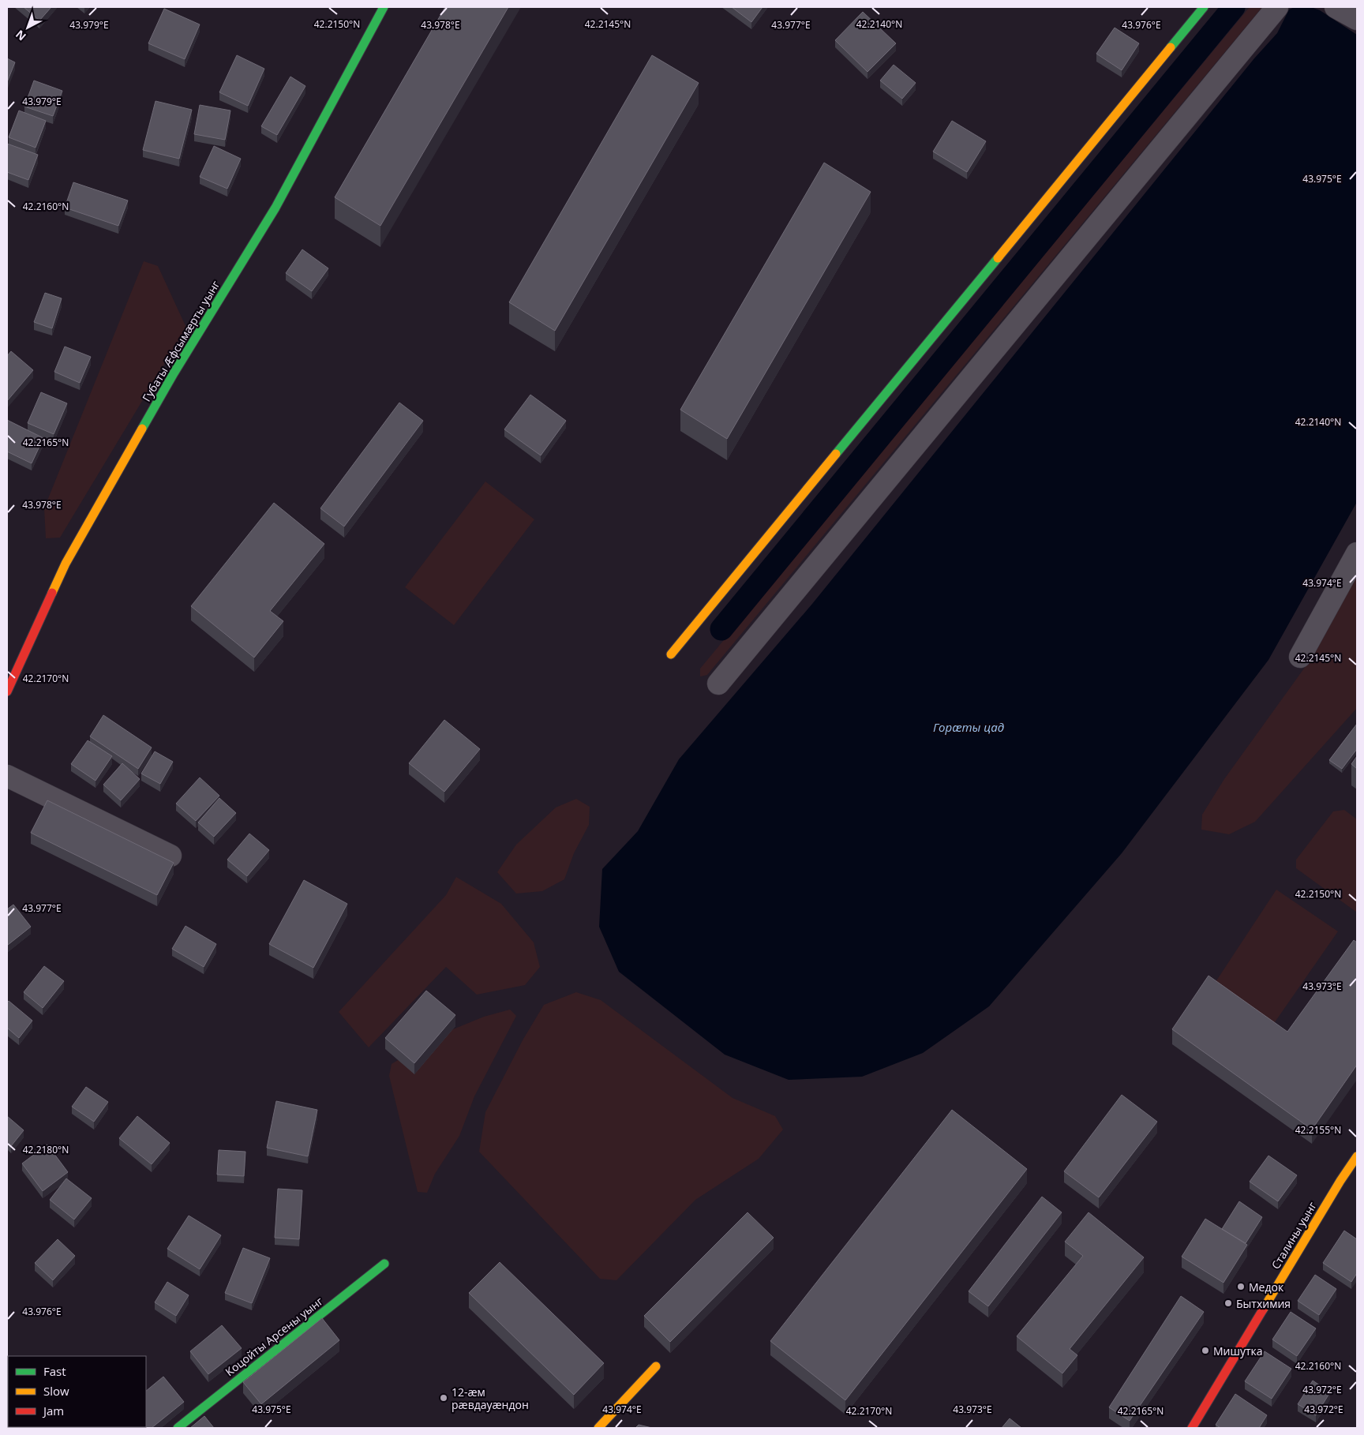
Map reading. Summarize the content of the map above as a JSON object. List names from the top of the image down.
{
  "streets": {
    "street": ["Губаты Æфсымæрты уынг", "Сталины уынг", "Коцойты Арсены уынг"]
  },
  "water": ["Горӕты цад"],
  "places": [
    "Медок",
    "Бытхимия",
    "Мишутка",
    "12-æм рӕвдауӕндон"
  ],
  "legend": ["Fast", "Slow", "Jam"],
  "north": "bottom left",
  "coordinates": [
    "42.2150°N",
    "42.2145°N",
    "42.2140°N",
    "43.979°E",
    "43.978°E",
    "43.977°E",
    "43.976°E",
    "43.975°E",
    "42.2160°N",
    "42.2165°N",
    "43.974°E",
    "42.2170°N",
    "43.973°E",
    "42.2155°N",
    "42.2180°N",
    "43.972°E"
  ]
}
